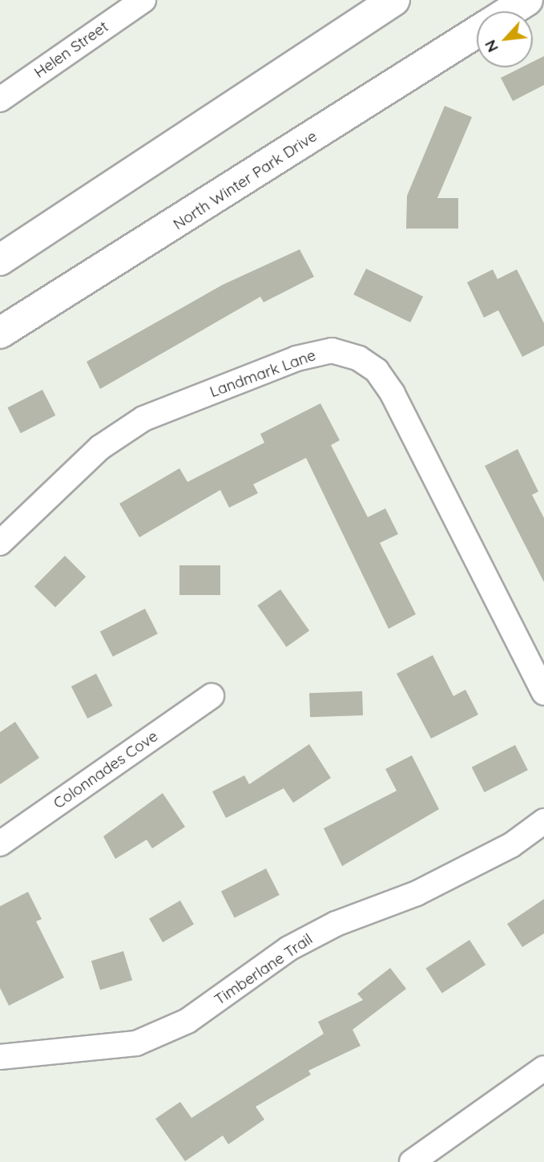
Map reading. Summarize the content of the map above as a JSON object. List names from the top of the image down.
{
  "streets": {
    "street": [
      "Helen Street",
      "North Winter Park Drive",
      "Landmark Lane",
      "Colonnades Cove",
      "Timberlane Trail"
    ]
  },
  "north": "bottom left"
}
